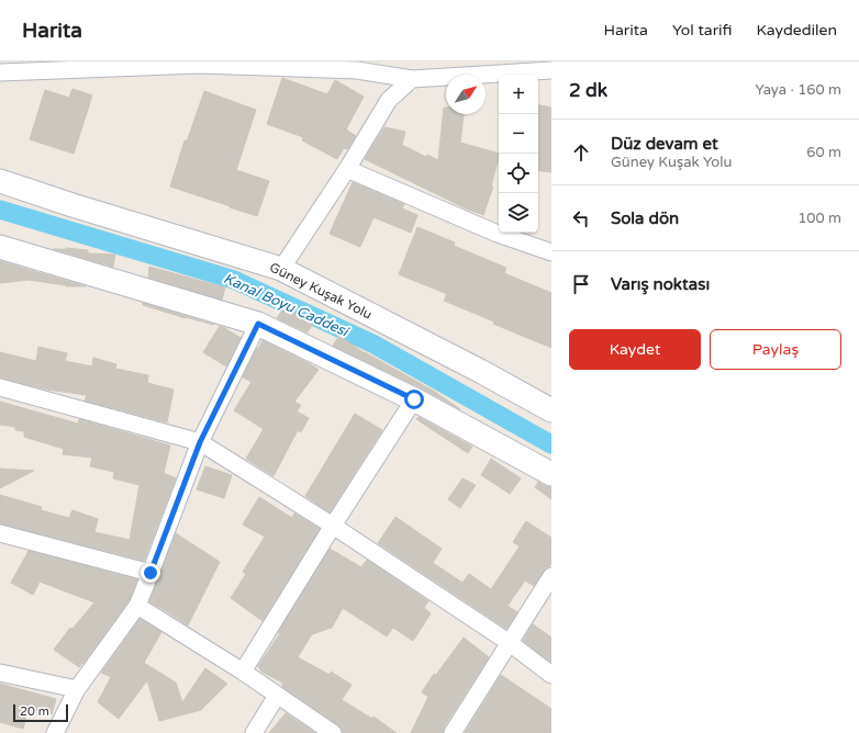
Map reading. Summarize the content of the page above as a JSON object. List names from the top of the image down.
{
  "streets": {
    "main road": ["Güney Kuşak Yolu"]
  },
  "water": ["Kanal Boyu Caddesi"],
  "scale_bar": "20 m",
  "north": "top right",
  "page": {
    "header": "Harita",
    "nav": ["Harita", "Yol tarifi", "Kaydedilen"],
    "heading": ["2 dk", "Yaya · 160 m"],
    "map_buttons": ["+", "−"],
    "list": [
      ["Düz devam et", "Güney Kuşak Yolu", "60 m"],
      ["Sola dön", "100 m"],
      "Varış noktası"
    ],
    "buttons": ["Kaydet", "Paylaş"],
    "scale": "20 m"
  }
}
